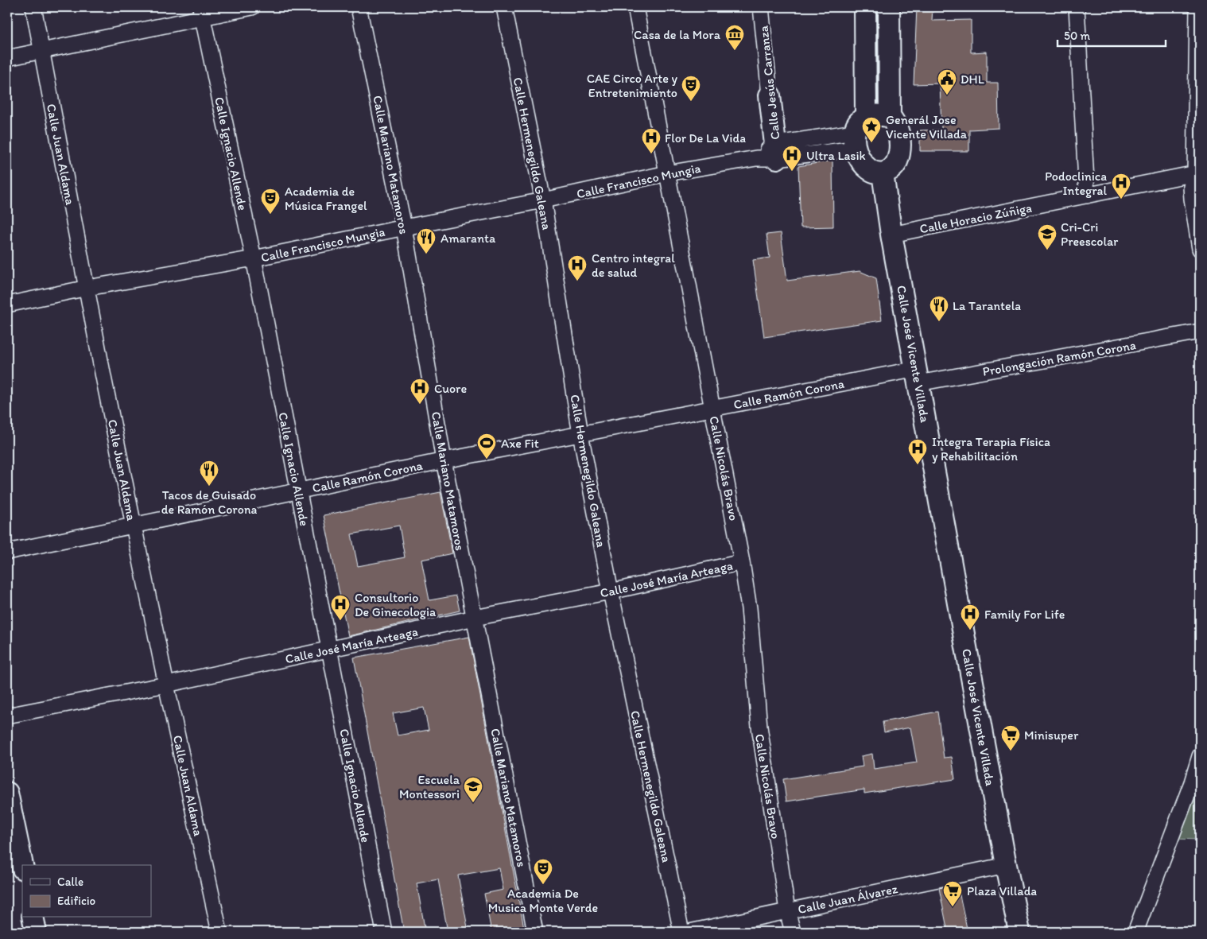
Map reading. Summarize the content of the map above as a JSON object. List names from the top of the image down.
{
  "streets": {
    "main road": ["Calle Jesús Carranza", "Calle José Vicente Villada"],
    "street": [
      "Calle Ignacio Allende",
      "Calle Hermenegildo Galeana",
      "Calle Juan Aldama",
      "Calle Mariano Matamoros",
      "Calle Francisco Mungia",
      "Calle Horacio Zúñiga",
      "Prolongación Ramón Corona",
      "Calle Ramón Corona",
      "Calle Nicolás Bravo",
      "Calle José María Arteaga",
      "Calle Juan Álvarez"
    ]
  },
  "crossings": [
    ["Calle Jesús Carranza", "Calle Francisco Mungia"],
    ["Calle Ignacio Allende", "Calle Francisco Mungia"],
    ["Calle Ignacio Allende", "Calle Ramón Corona"],
    ["Calle Ignacio Allende", "Calle José María Arteaga"],
    ["Calle Hermenegildo Galeana", "Calle Francisco Mungia"],
    ["Calle Hermenegildo Galeana", "Calle Ramón Corona"],
    ["Calle Hermenegildo Galeana", "Calle José María Arteaga"],
    ["Calle Juan Aldama", "Calle Francisco Mungia"],
    ["Calle Juan Aldama", "Calle Ramón Corona"],
    ["Calle Juan Aldama", "Calle José María Arteaga"],
    ["Calle Mariano Matamoros", "Calle Francisco Mungia"],
    ["Calle Mariano Matamoros", "Calle Ramón Corona"],
    ["Calle Mariano Matamoros", "Calle José María Arteaga"],
    ["Calle Francisco Mungia", "Calle José Vicente Villada"],
    ["Calle Francisco Mungia", "Calle Nicolás Bravo"],
    ["Calle Horacio Zúñiga", "Calle José Vicente Villada"],
    ["Calle José Vicente Villada", "Prolongación Ramón Corona"],
    ["Calle José Vicente Villada", "Calle Ramón Corona"],
    ["Calle José Vicente Villada", "Calle Juan Álvarez"],
    ["Prolongación Ramón Corona", "Calle Ramón Corona"],
    ["Calle Ramón Corona", "Calle Nicolás Bravo"],
    ["Calle Nicolás Bravo", "Calle José María Arteaga"],
    ["Calle Nicolás Bravo", "Calle Juan Álvarez"]
  ],
  "places": {
    "museum": ["Casa de la Mora"],
    "public building": ["DHL"],
    "theatre": ["CAE Circo Arte y Entretenimiento", "Academia de Música Frangel", "Academia De Musica Monte Verde"],
    "place": ["Generál Jose Vicente Villada"],
    "hospital": [
      "Flor De La Vida",
      "Ultra Lasik",
      "Podoclinica Integral",
      "Centro integral de salud",
      "Cuore",
      "Integra Terapia Física y Rehabilitación",
      "Consultorio De Ginecologia",
      "Family For Life"
    ],
    "school or university": ["Cri-Cri Preescolar", "Escuela Montessori"],
    "restaurant": ["Amaranta", "La Tarantela", "Tacos de Guisado de Ramón Corona"],
    "sports": ["Axe Fit"],
    "supermarket": ["Minisuper", "Plaza Villada"]
  },
  "legend": ["Calle", "Edificio"],
  "scale_bar": "50 m"
}
